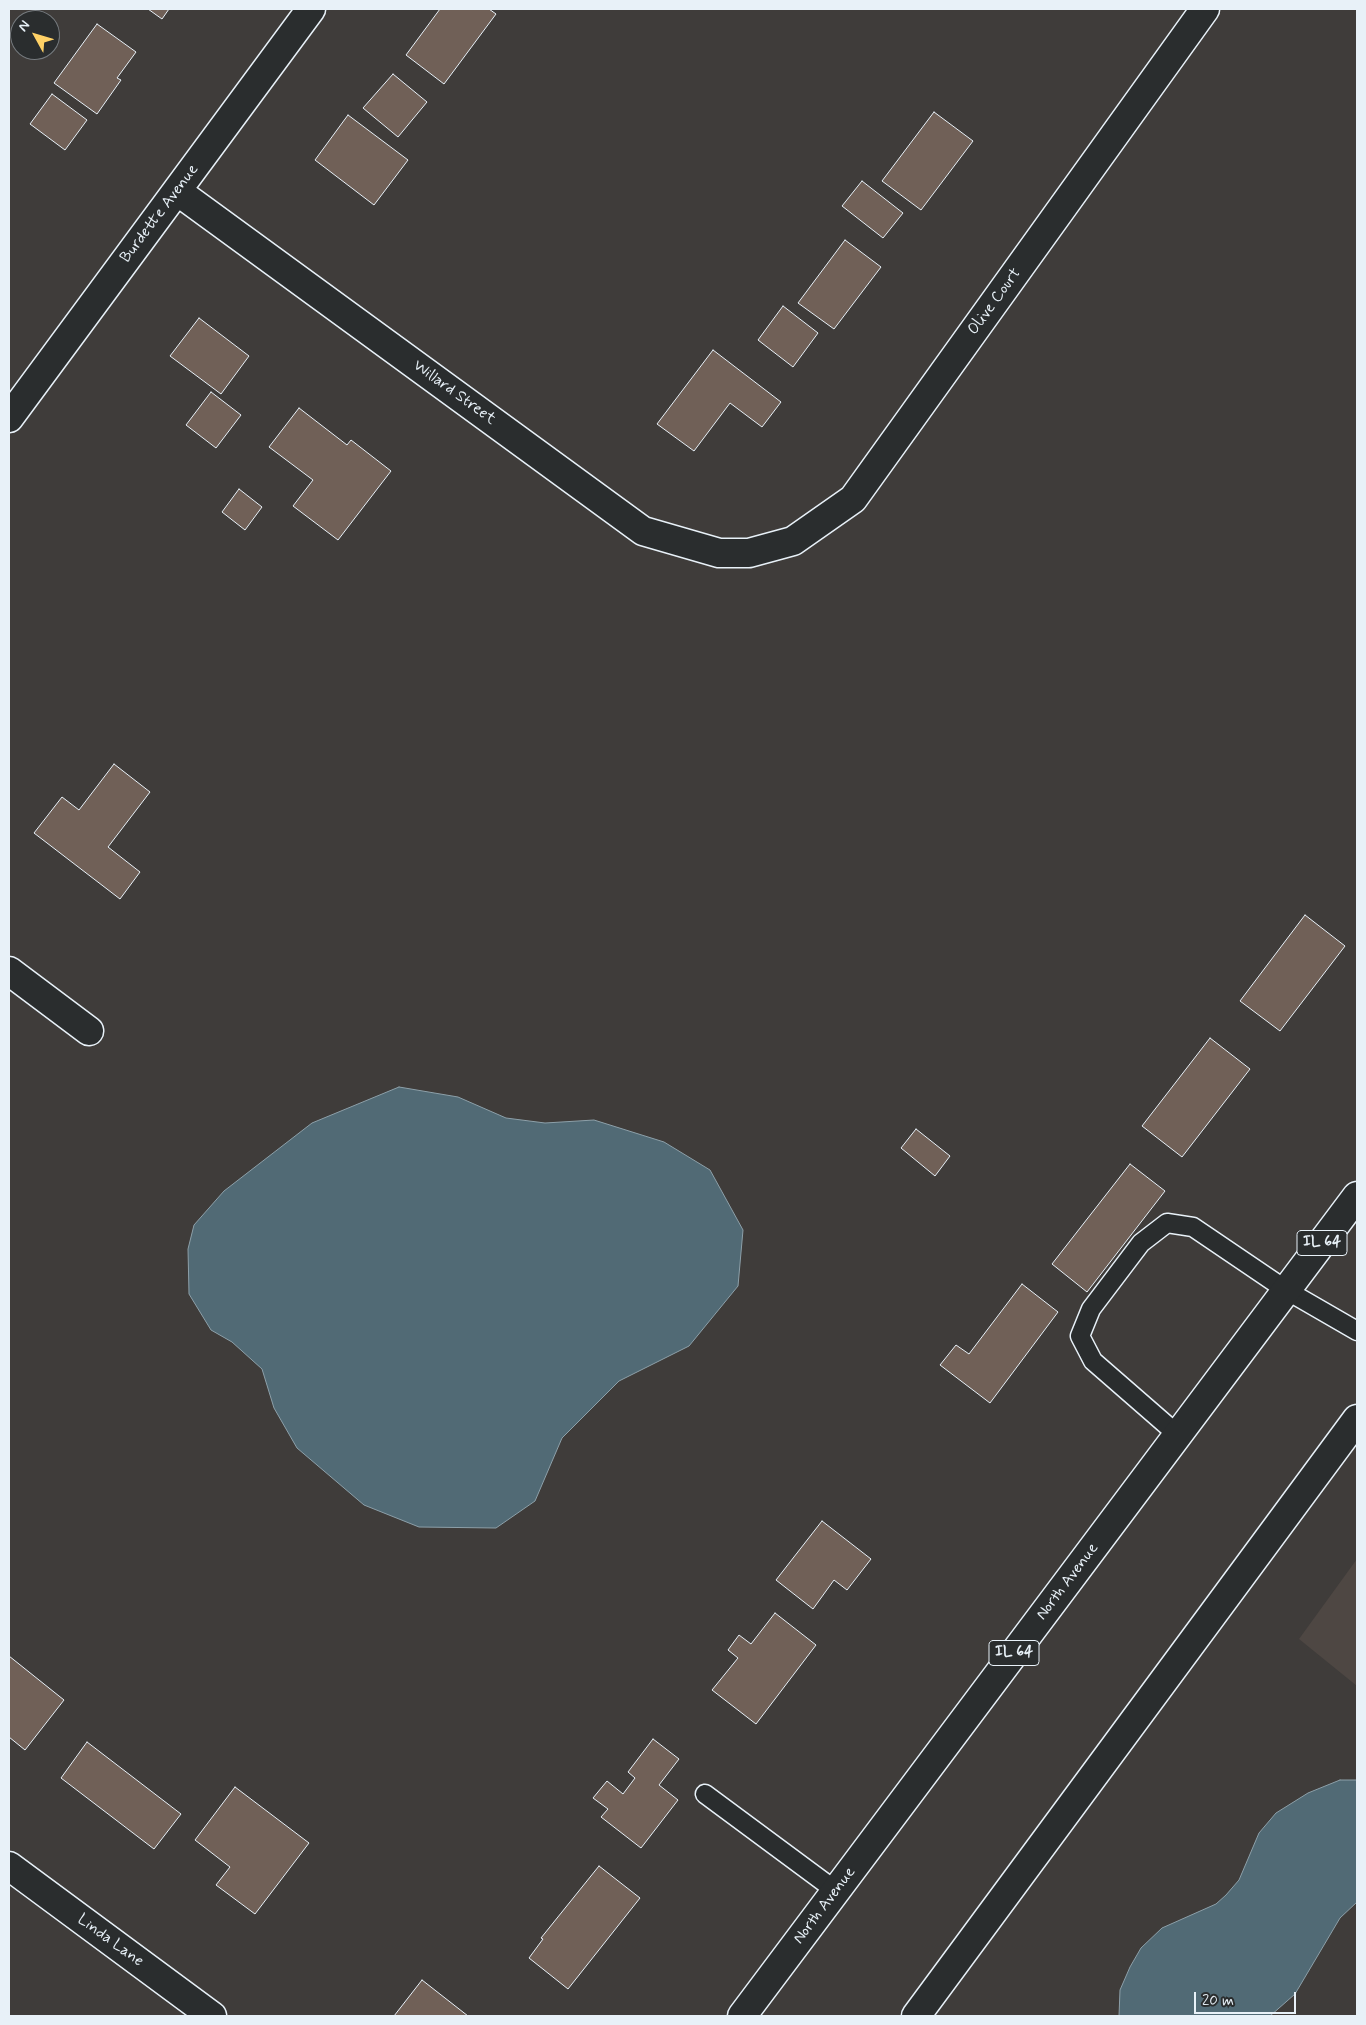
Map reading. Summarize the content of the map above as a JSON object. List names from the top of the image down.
{
  "streets": {
    "street": [
      "Burdette Avenue",
      "Olive Court",
      "Willard Street",
      "IL 64",
      "North Avenue",
      "Linda Lane"
    ]
  },
  "crossings": [
    ["Burdette Avenue", "Willard Street"],
    ["Olive Court", "Willard Street"]
  ],
  "scale_bar": "20 m",
  "north": "top left"
}
